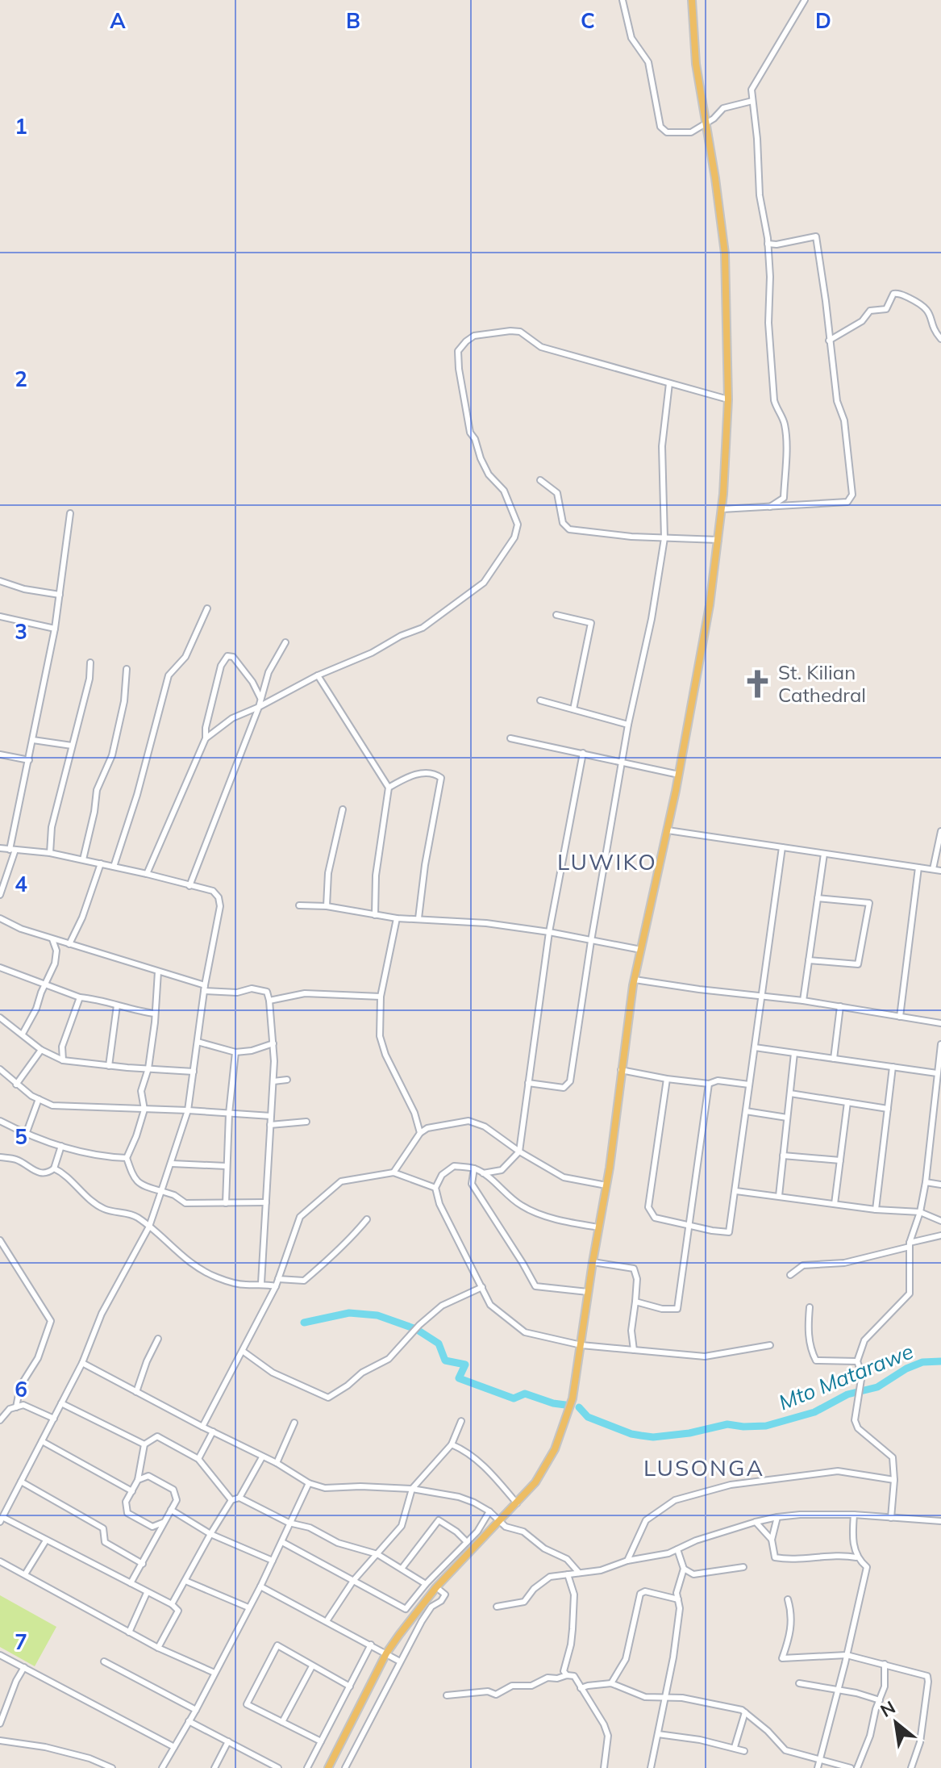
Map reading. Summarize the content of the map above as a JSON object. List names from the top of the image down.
{
  "districts": ["LUWIKO", "LUSONGA"],
  "water": ["Mto Matarawe"],
  "places": {
    "church": ["St. Kilian Cathedral"]
  },
  "north": "top left",
  "grid": {
    "columns": [
      "A",
      "B",
      "C",
      "D"
    ],
    "rows": [
      "1",
      "2",
      "3",
      "4",
      "5",
      "6",
      "7"
    ]
  }
}
